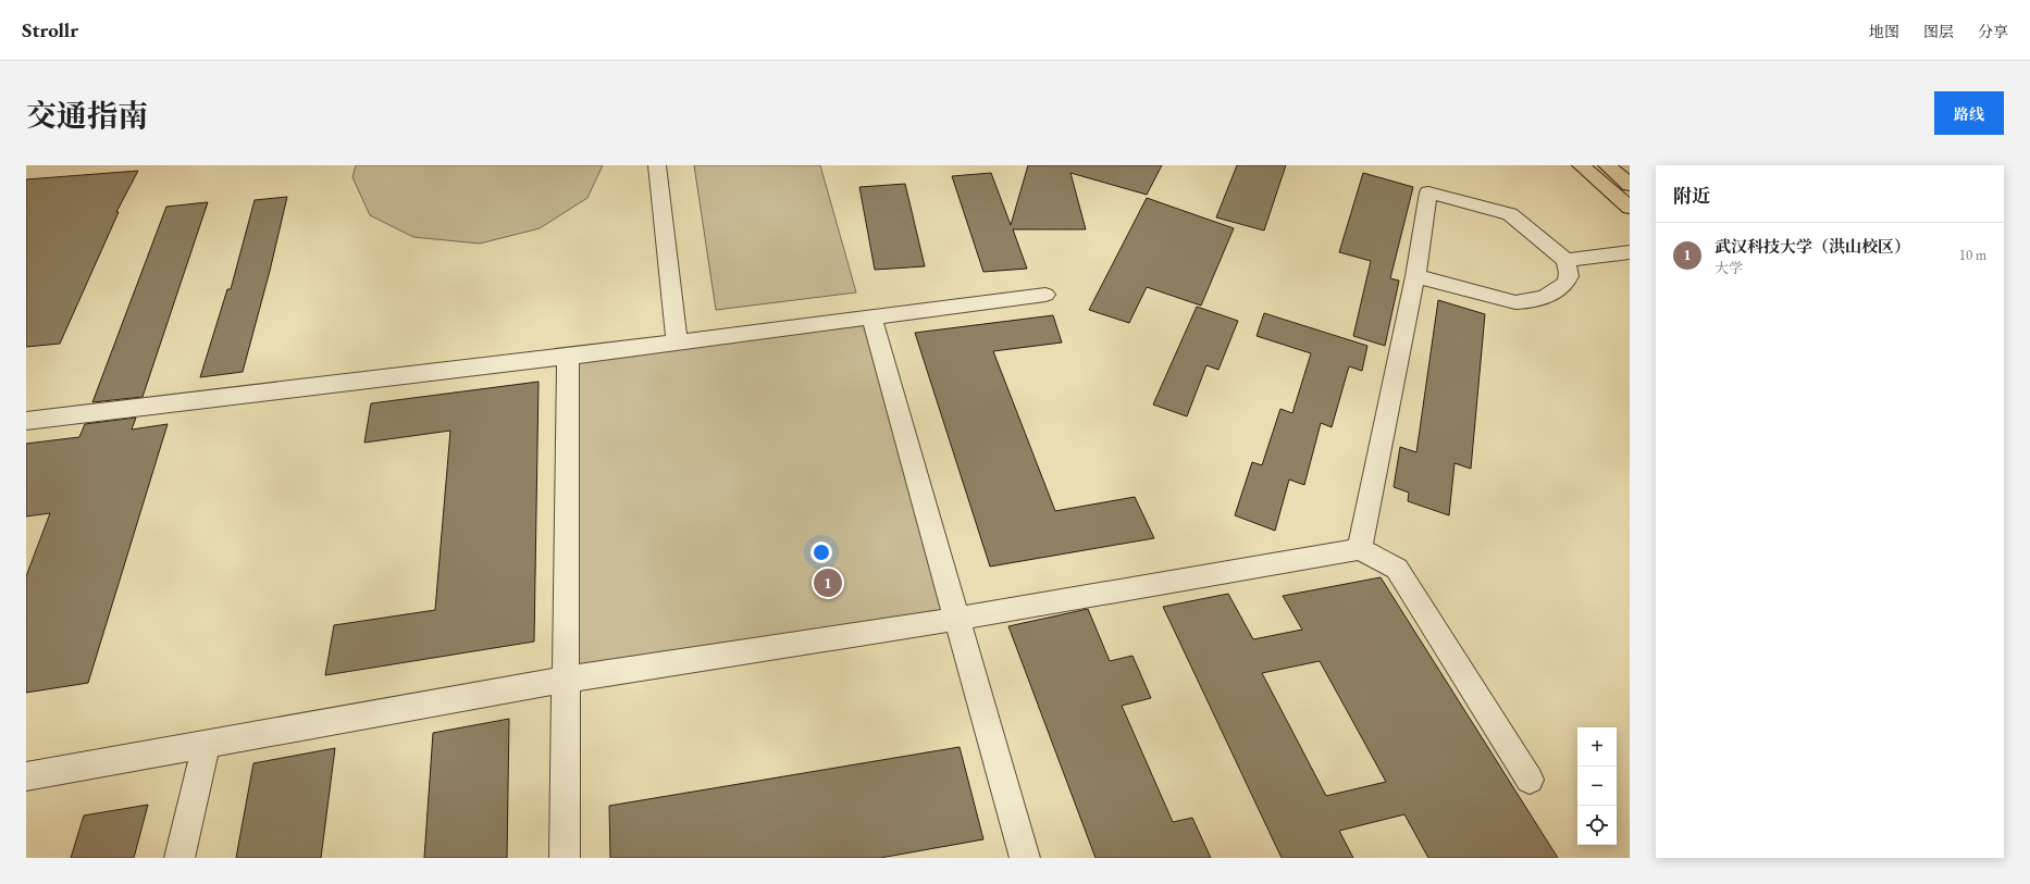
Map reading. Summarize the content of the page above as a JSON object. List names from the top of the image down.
{
  "page": {
    "header": "Strollr",
    "nav": ["地图", "图层", "分享"],
    "title": "交通指南",
    "buttons": "路线",
    "heading": "附近",
    "list": [
      {
        "mark": "1",
        "name": "武汉科技大学（洪山校区）",
        "note": "大学",
        "value": "10 m"
      }
    ],
    "pins": "1",
    "map_buttons": ["+", "−"]
  }
}
